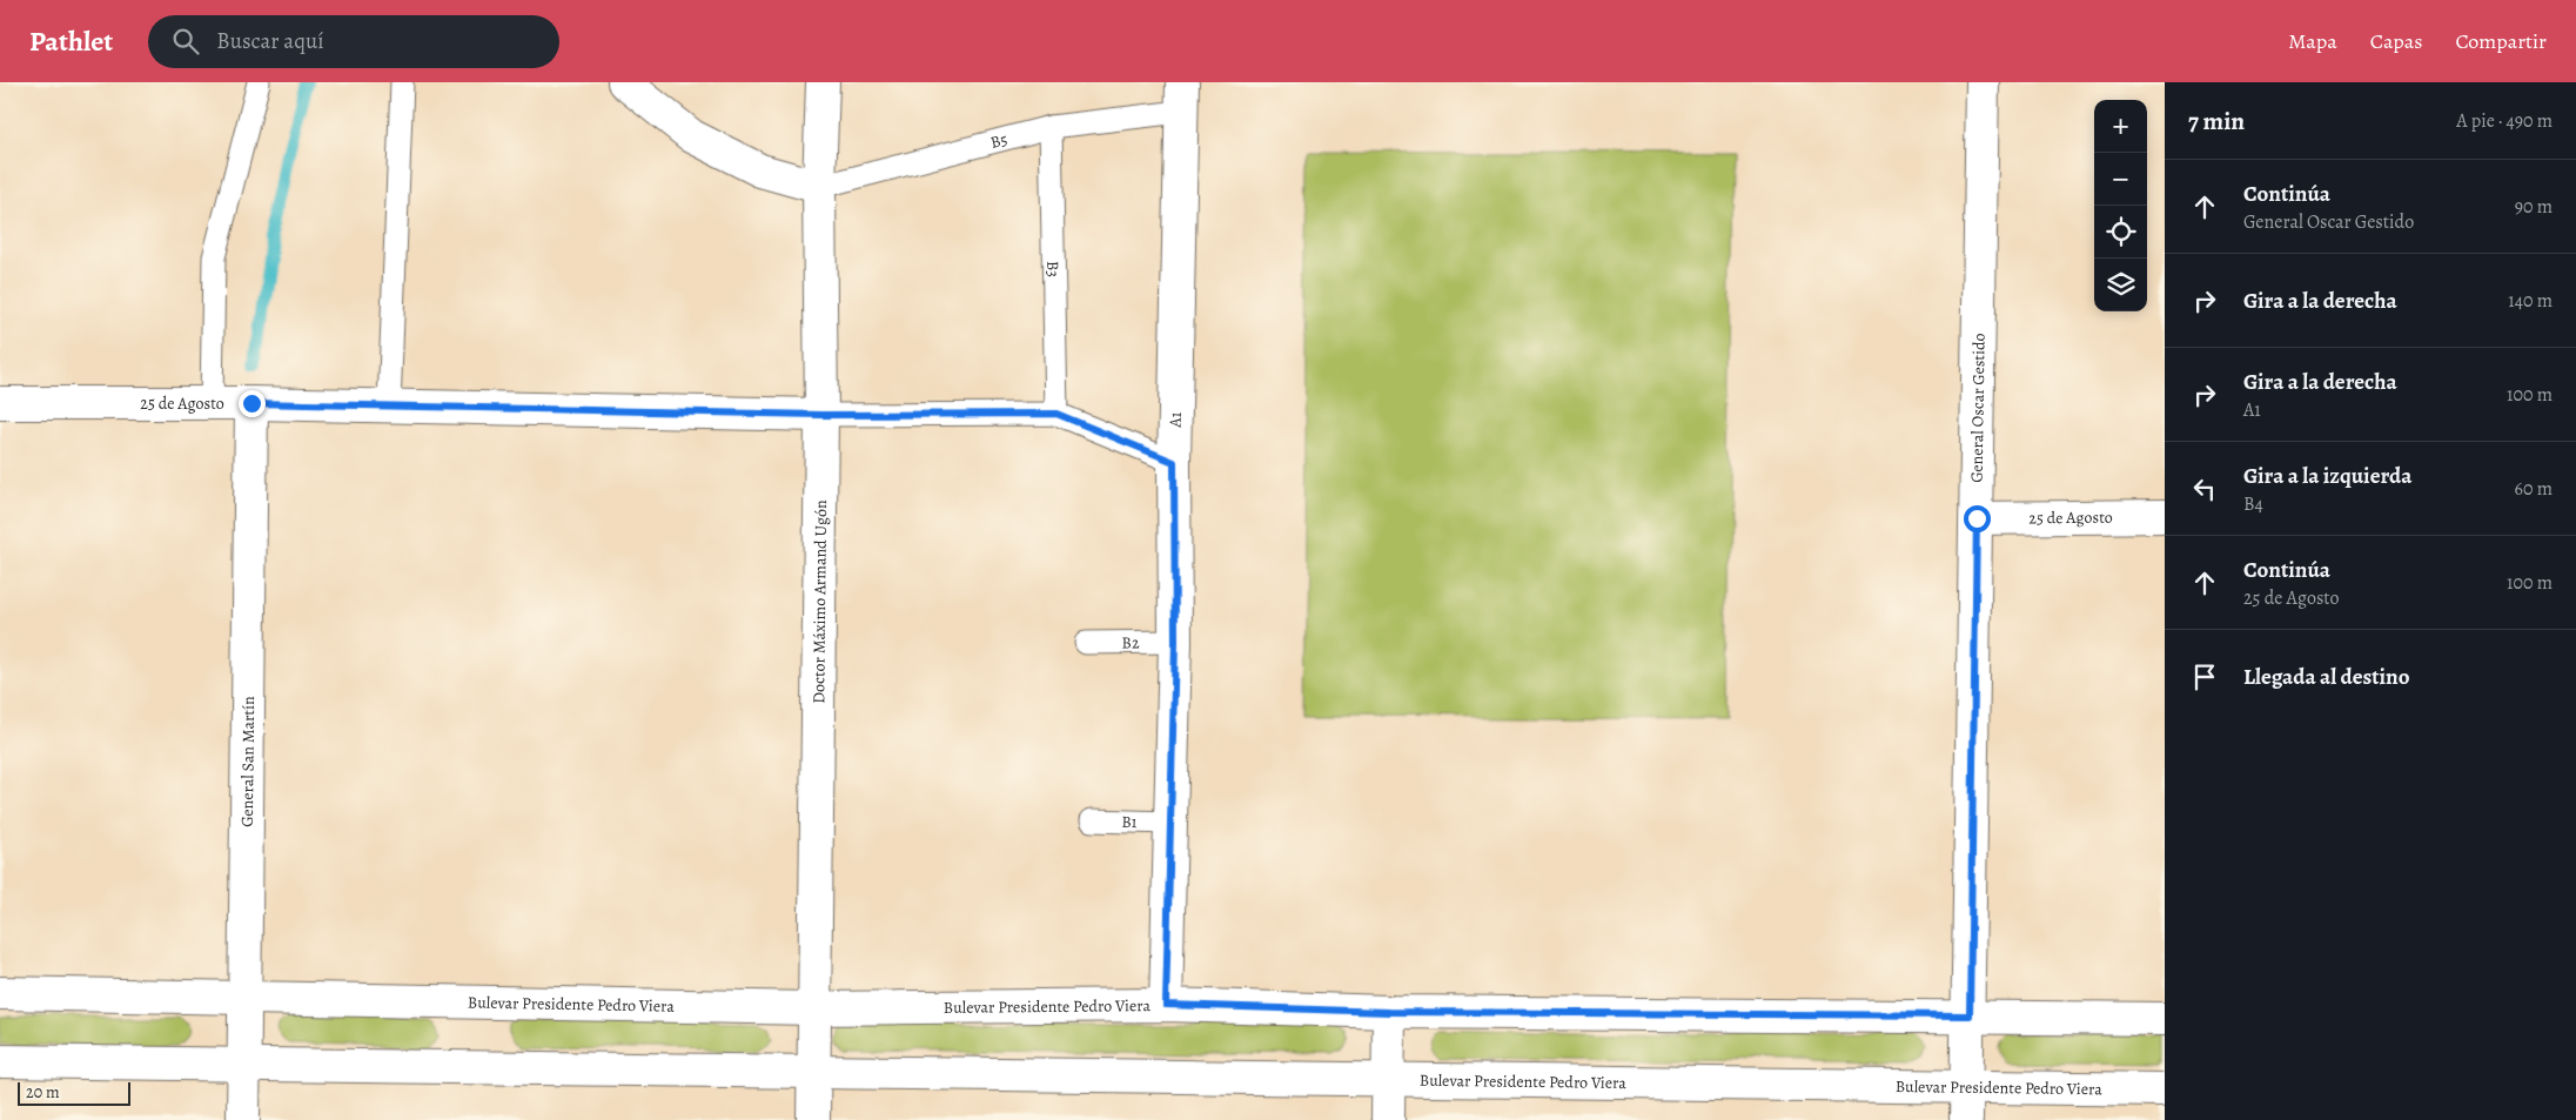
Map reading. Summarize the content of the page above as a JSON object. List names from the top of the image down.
{
  "streets": {
    "street": [
      "25 de Agosto",
      "General Oscar Gestido",
      "A1",
      "Doctor Máximo Armand Ugón",
      "General San Martín",
      "Bulevar Presidente Pedro Viera"
    ],
    "lane": [
      "B5",
      "B3",
      "B2",
      "B1"
    ]
  },
  "crossings": [
    ["B5", "B3"],
    ["B5", "A1"],
    ["B5", "Doctor Máximo Armand Ugón"],
    ["25 de Agosto", "General Oscar Gestido"],
    ["25 de Agosto", "Doctor Máximo Armand Ugón"],
    ["25 de Agosto", "General San Martín"],
    ["General Oscar Gestido", "Bulevar Presidente Pedro Viera"],
    ["A1", "B2"],
    ["A1", "B1"],
    ["A1", "Bulevar Presidente Pedro Viera"],
    ["Doctor Máximo Armand Ugón", "Bulevar Presidente Pedro Viera"],
    ["General San Martín", "Bulevar Presidente Pedro Viera"]
  ],
  "scale_bar": "20 m",
  "page": {
    "header": "Pathlet",
    "search": "Buscar aquí",
    "nav": ["Mapa", "Capas", "Compartir"],
    "heading": ["7 min", "A pie · 490 m"],
    "map_buttons": ["+", "−"],
    "list": [
      ["Continúa", "General Oscar Gestido", "90 m"],
      ["Gira a la derecha", "140 m"],
      ["Gira a la derecha", "A1", "100 m"],
      ["Gira a la izquierda", "B4", "60 m"],
      ["Continúa", "25 de Agosto", "100 m"],
      "Llegada al destino"
    ],
    "scale": "20 m"
  }
}
